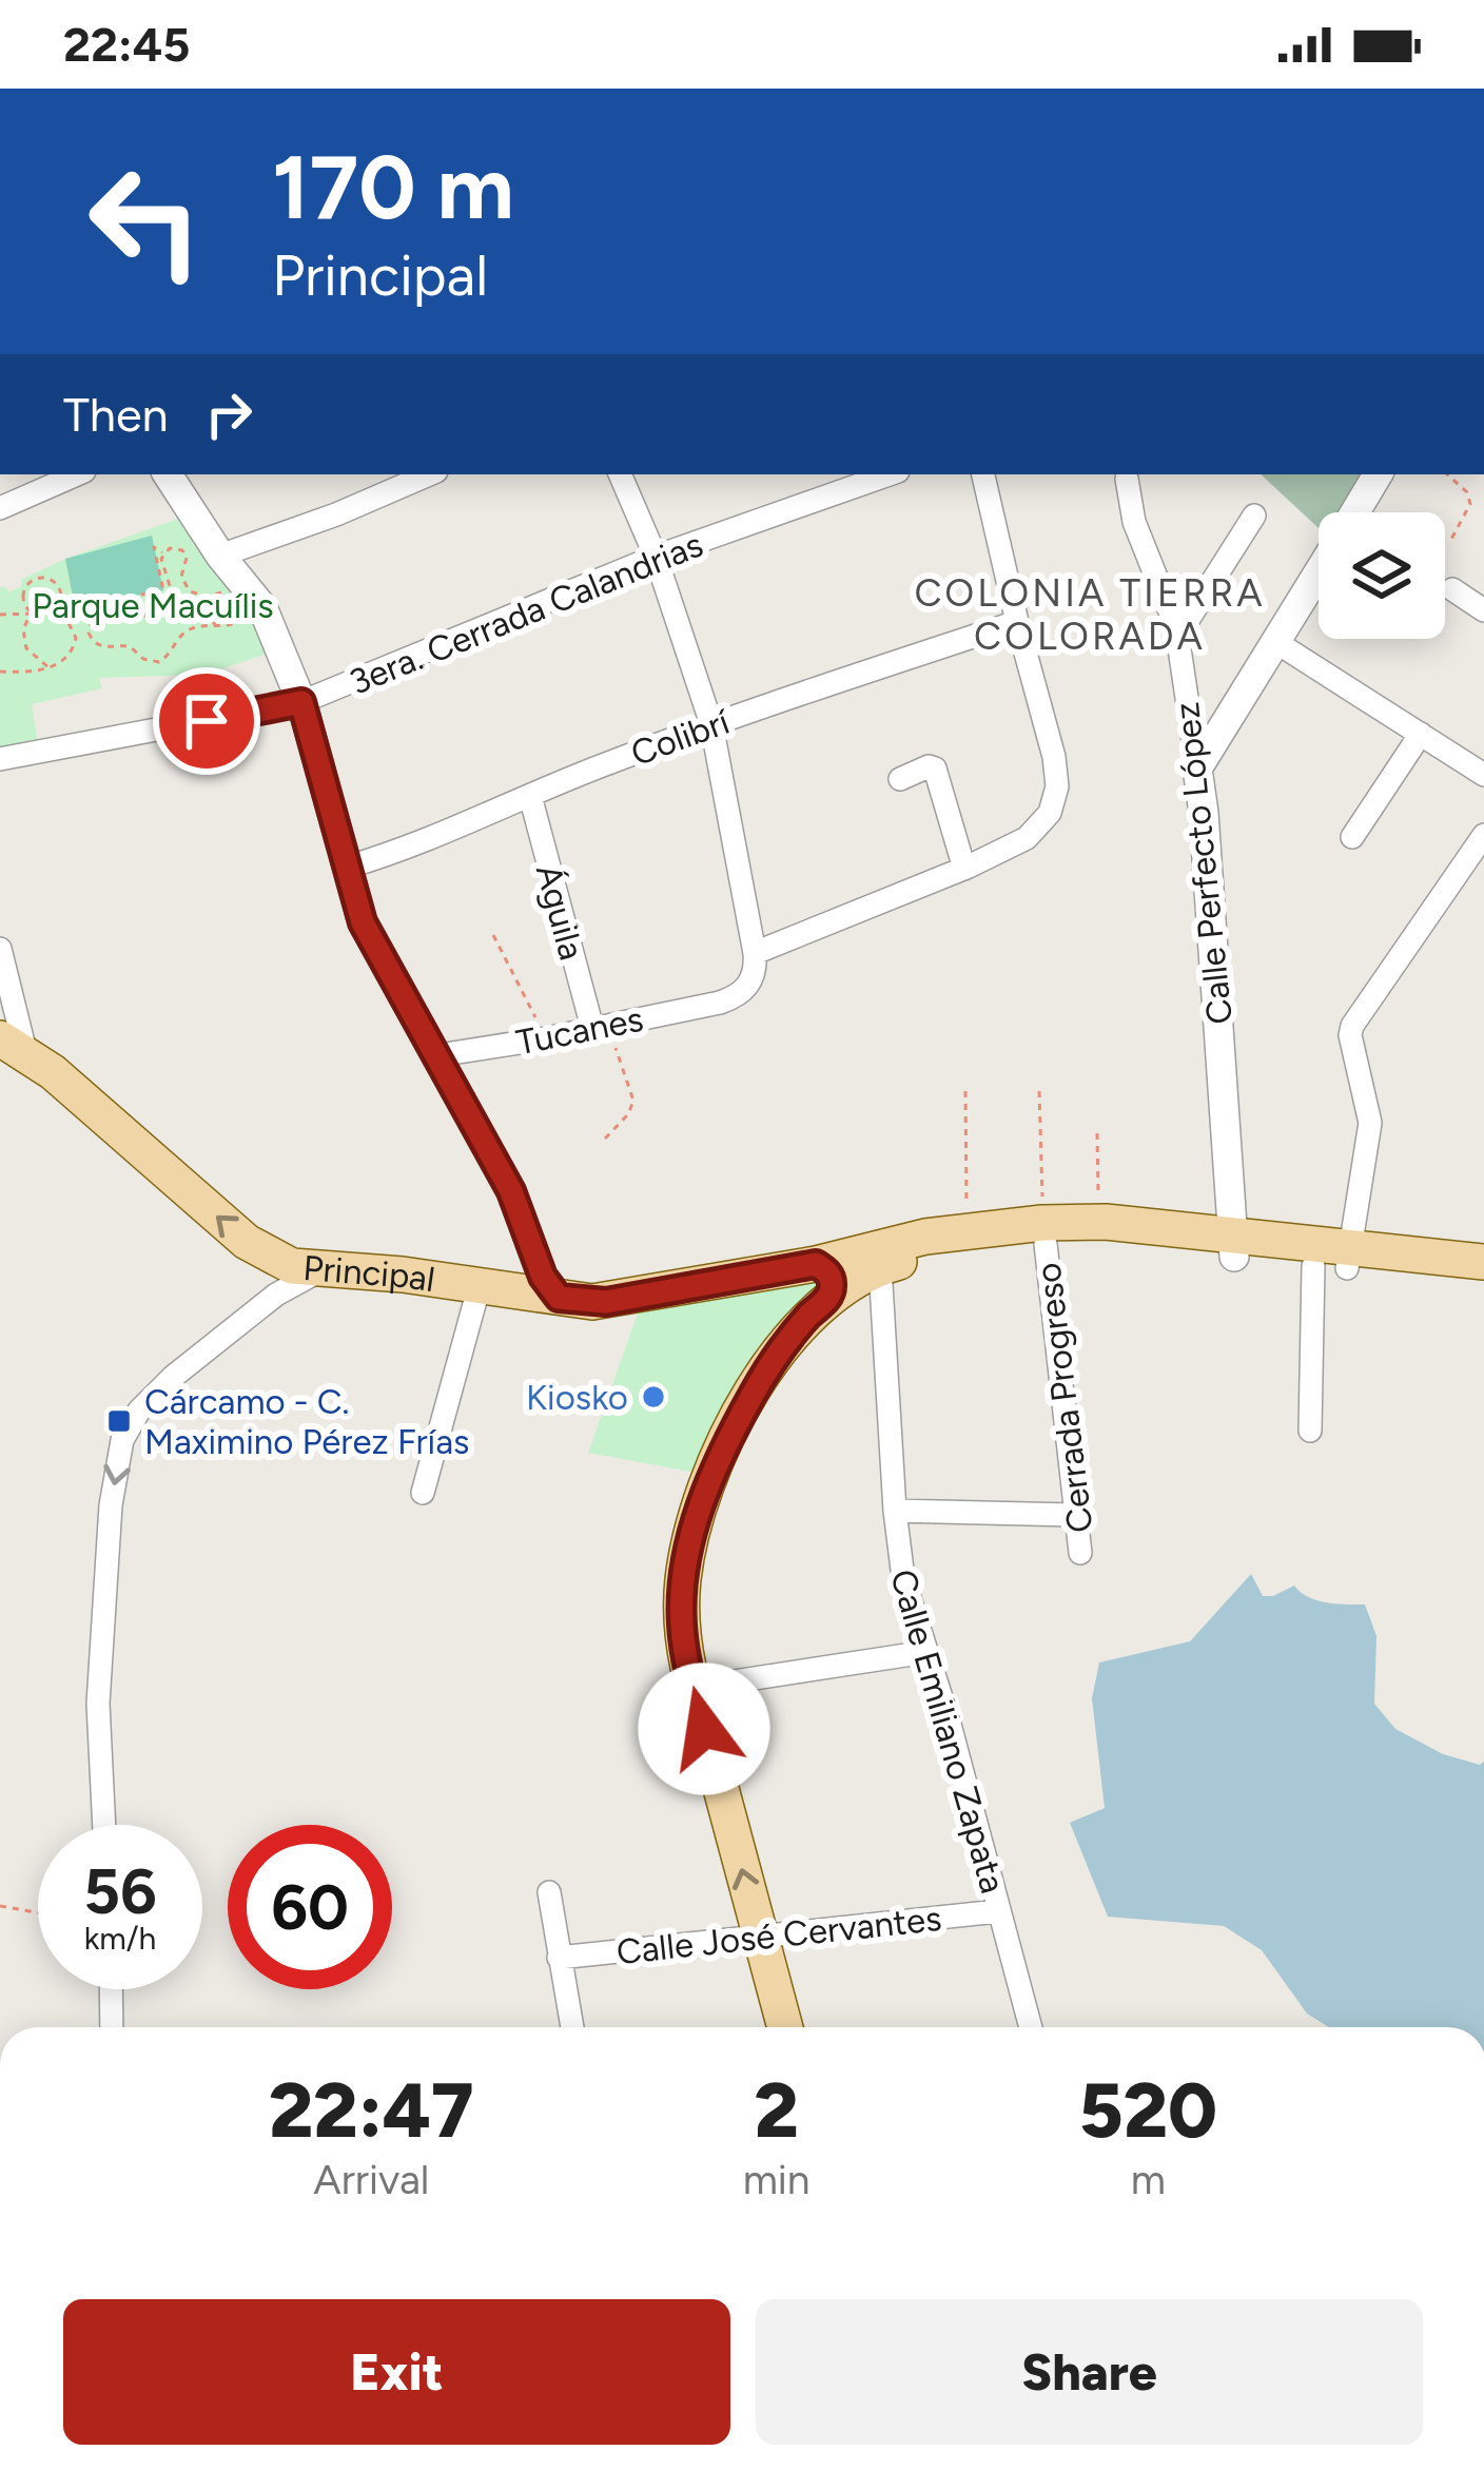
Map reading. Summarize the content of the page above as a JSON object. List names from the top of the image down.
{
  "streets": {
    "main road": ["Principal"],
    "street": [
      "3era. Cerrada Calandrias",
      "Colibrí",
      "Calle Perfecto López",
      "Águila",
      "Tucanes",
      "Cerrada Progreso",
      "Calle Emiliano Zapata",
      "Calle José Cervantes"
    ]
  },
  "crossings": [
    ["Colibrí", "Águila"],
    ["Águila", "Tucanes"],
    ["Principal", "Cerrada Progreso"],
    ["Calle Emiliano Zapata", "Calle José Cervantes"]
  ],
  "districts": ["COLONIA TIERRA COLORADA"],
  "parks": ["Parque Macuílis"],
  "places": {
    "other": ["Kiosko"],
    "transit": ["Cárcamo - C. Maximino Pérez Frías"]
  },
  "page": {
    "status": "22:45",
    "turn": ["170 m", "Principal"],
    "then": "Then",
    "speed": "56 km/h",
    "limit": "60",
    "eta": [
      "22:47",
      "Arrival",
      "2",
      "min",
      "520",
      "m"
    ],
    "buttons": ["Exit", "Share"]
  }
}
